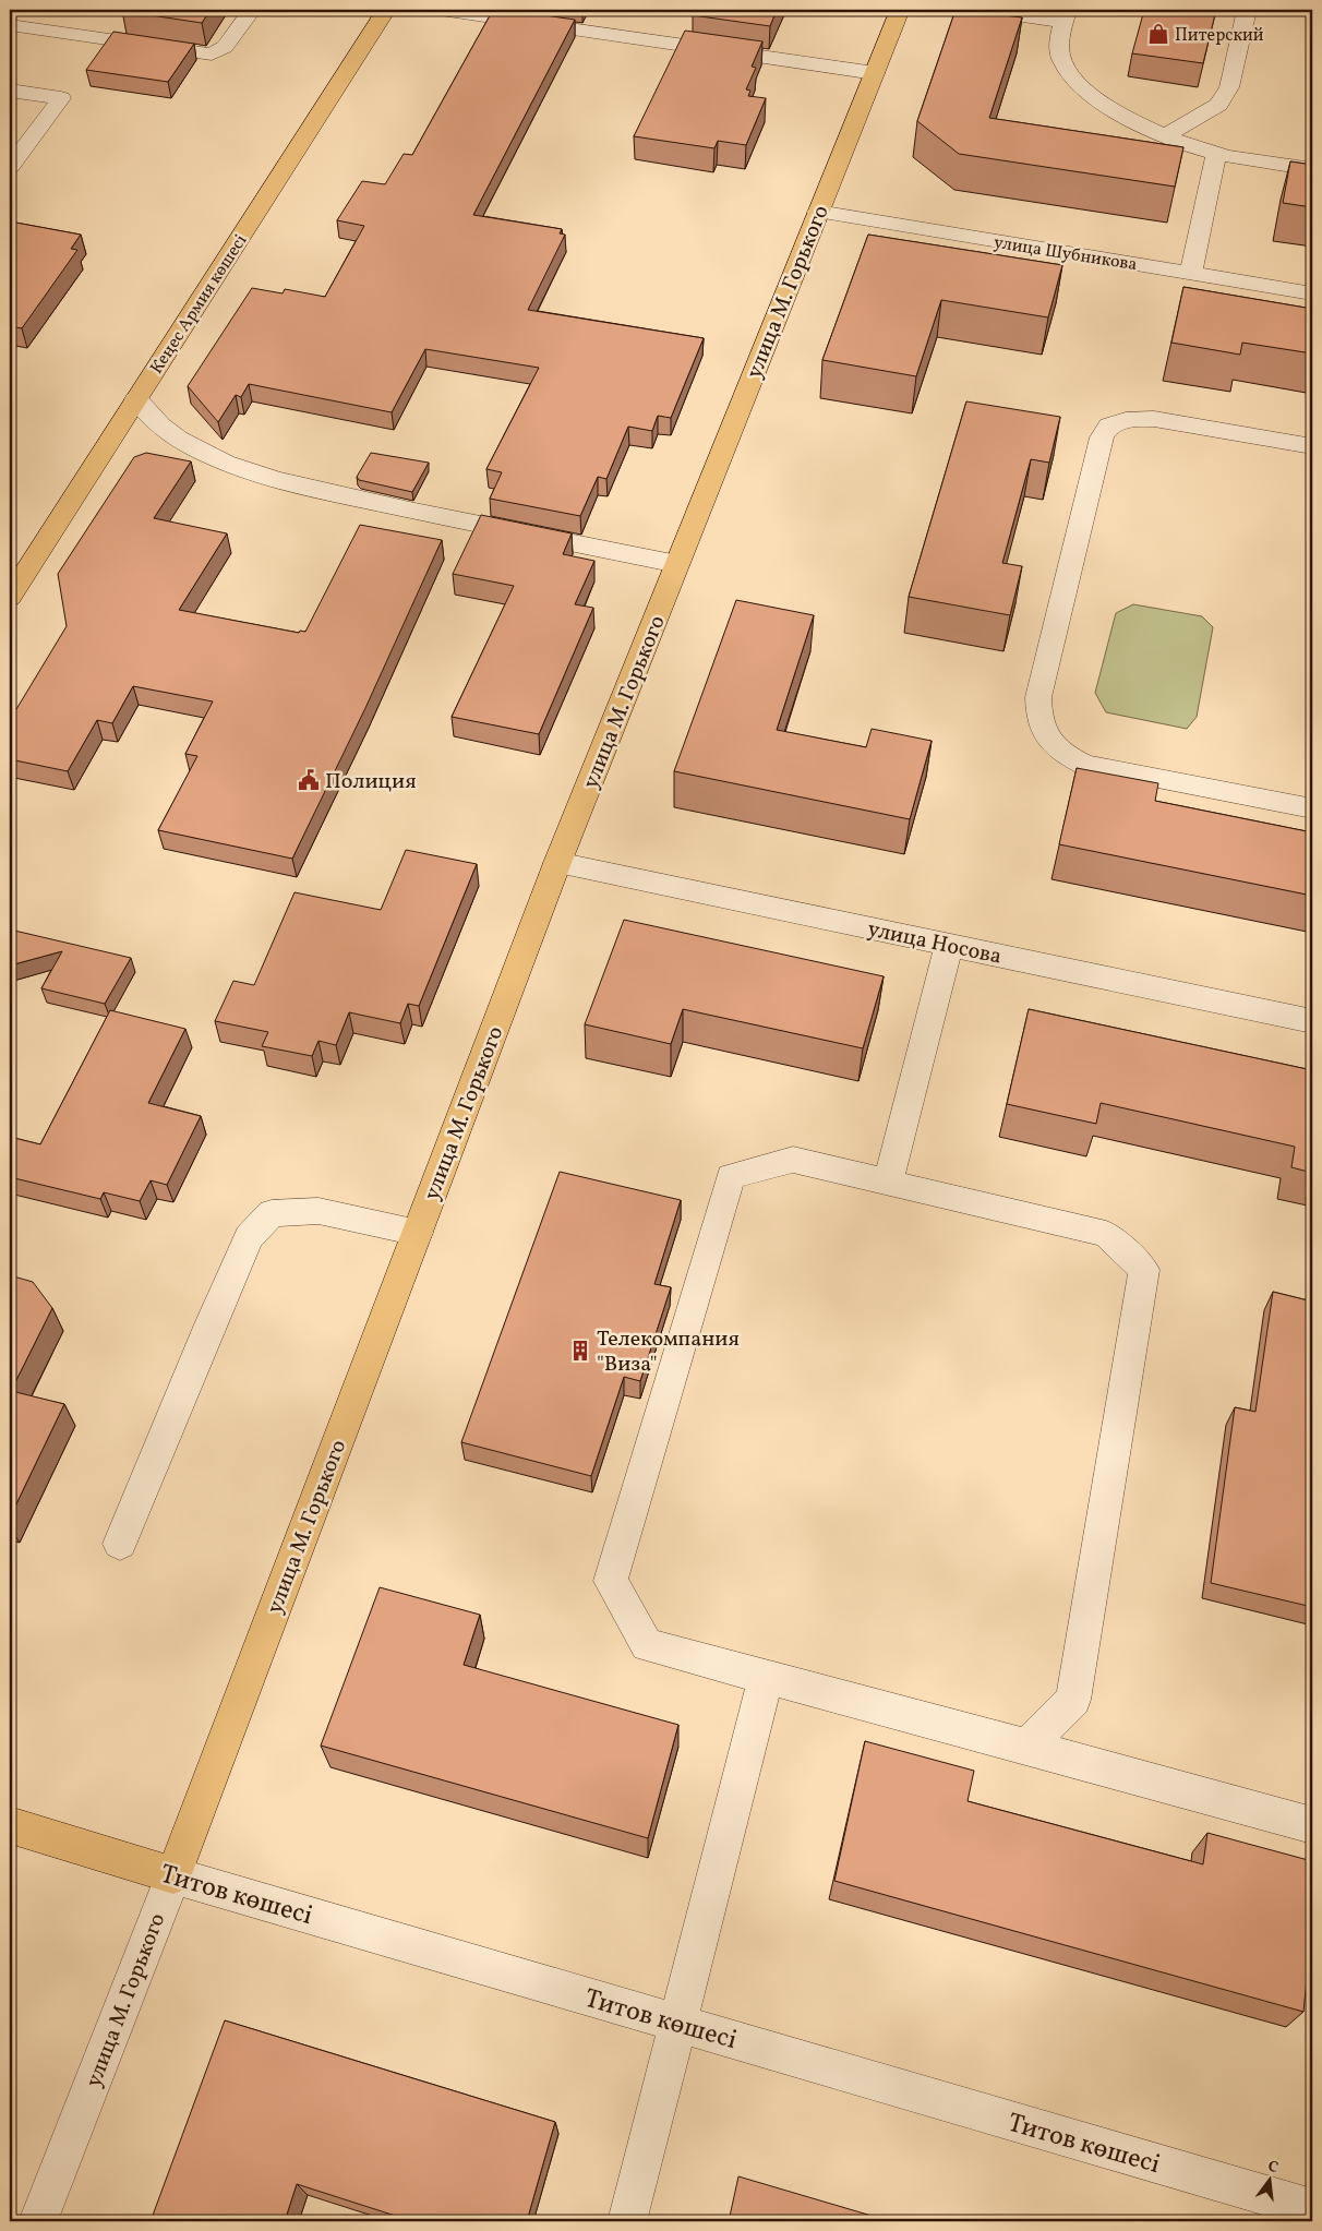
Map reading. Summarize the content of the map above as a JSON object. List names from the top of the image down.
{
  "streets": {
    "main road": ["улица М. Горького", "Кеңес Армия көшесі", "Титов көшесі"],
    "street": ["улица Шубникова", "улица Носова"]
  },
  "crossings": [
    ["улица Шубникова", "улица М. Горького"],
    ["улица М. Горького", "улица Носова"],
    ["улица М. Горького", "Титов көшесі"]
  ],
  "places": {
    "shop": ["Питерский"],
    "public building": ["Полиция"],
    "building": ["Телекомпания \"Виза\""]
  },
  "north": "top"
}
